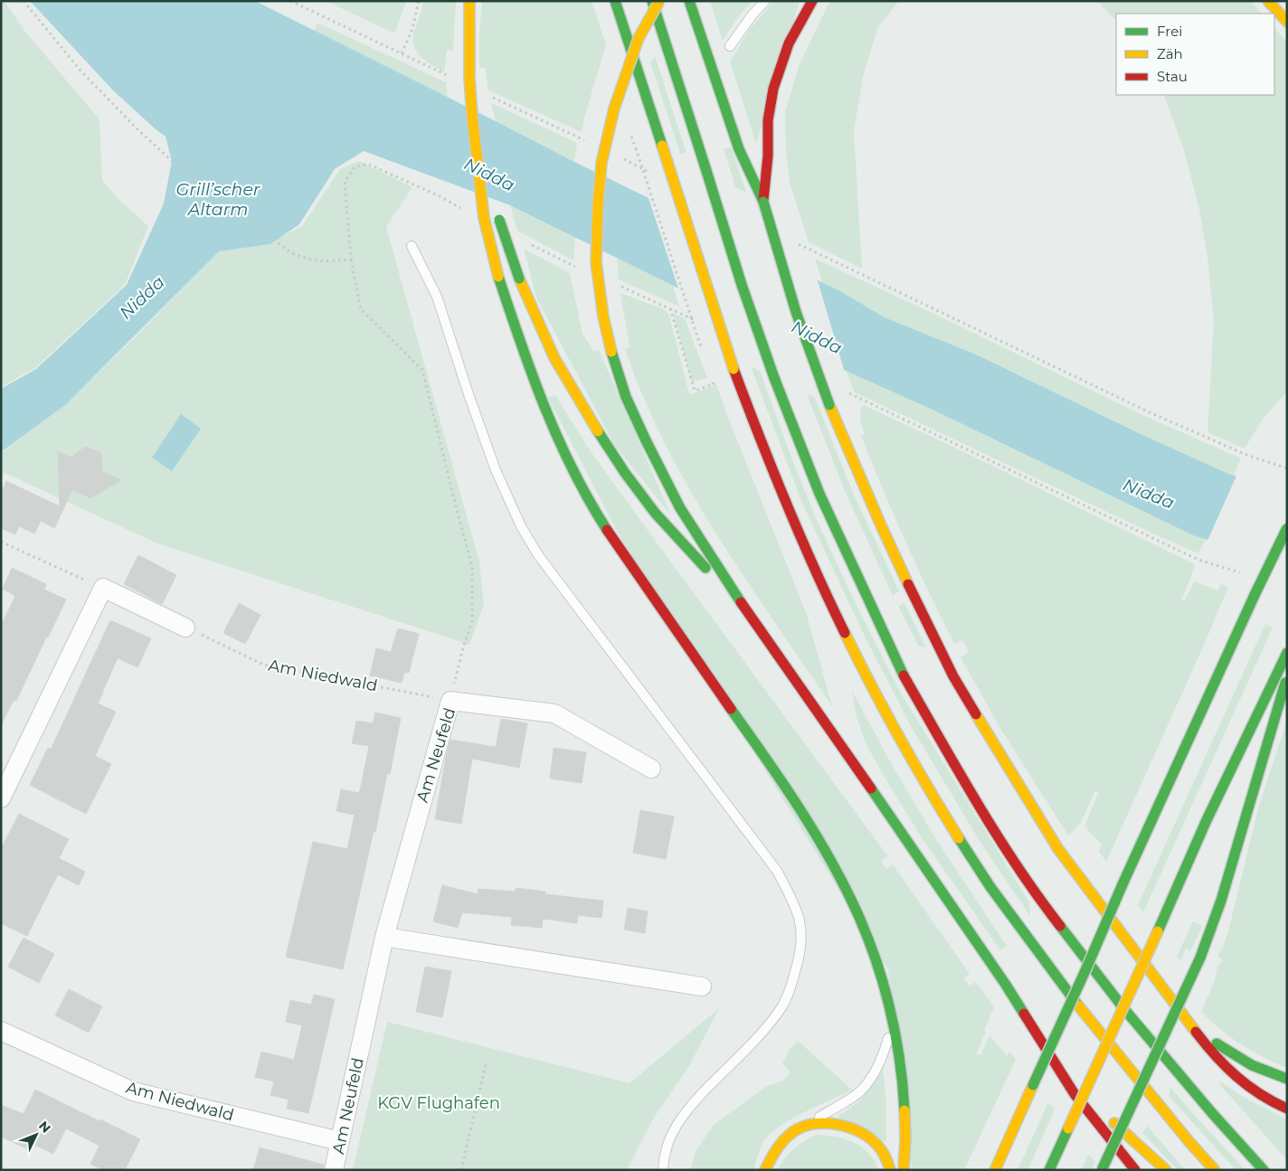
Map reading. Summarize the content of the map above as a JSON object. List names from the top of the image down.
{
  "streets": {
    "street": ["Am Niedwald", "Am Neufeld"]
  },
  "crossings": [
    ["Am Niedwald", "Am Neufeld"]
  ],
  "water": ["Nidda", "Grill’scher Altarm"],
  "parks": ["KGV Flughafen"],
  "legend": ["Frei", "Zäh", "Stau"],
  "north": "top right"
}
